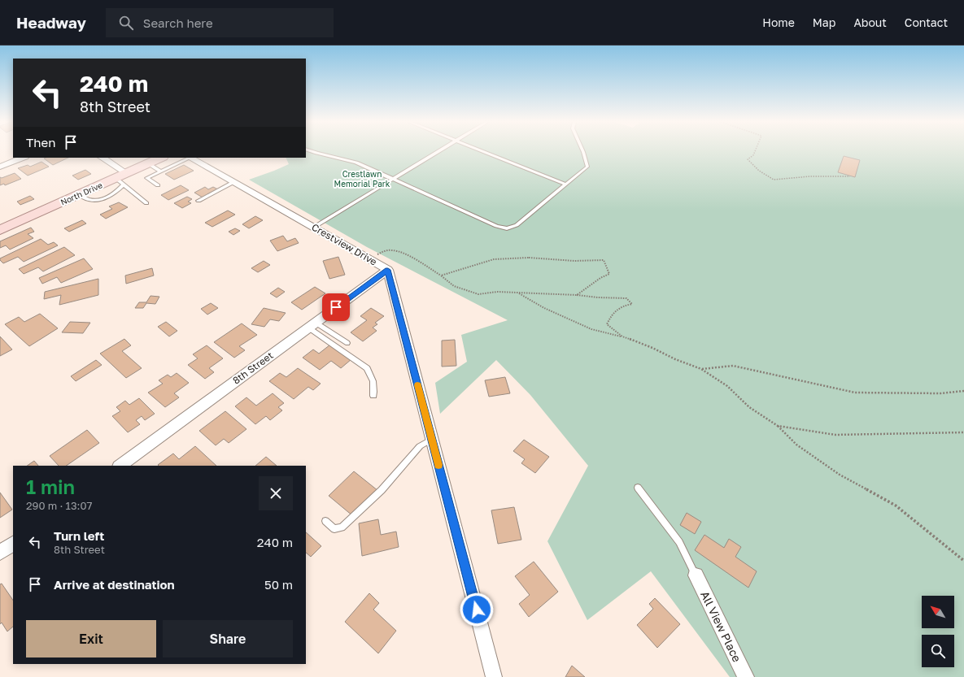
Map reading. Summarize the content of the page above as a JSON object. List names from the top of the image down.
{
  "streets": {
    "main road": ["North Drive"],
    "street": ["Crestview Drive", "8th Street", "All View Place"]
  },
  "crossings": [
    ["Crestview Drive", "8th Street"]
  ],
  "parks": ["Crestlawn Memorial Park"],
  "north": "top left",
  "page": {
    "header": "Headway",
    "search": "Search here",
    "nav": [
      "Home",
      "Map",
      "About",
      "Contact"
    ],
    "turn": ["240 m", "8th Street"],
    "then": "Then",
    "heading": ["1 min", "290 m · 13:07"],
    "list": [
      {
        "name": "Turn left",
        "note": "8th Street",
        "value": "240 m"
      },
      {
        "name": "Arrive at destination",
        "value": "50 m"
      }
    ],
    "buttons": ["Exit", "Share"]
  }
}
